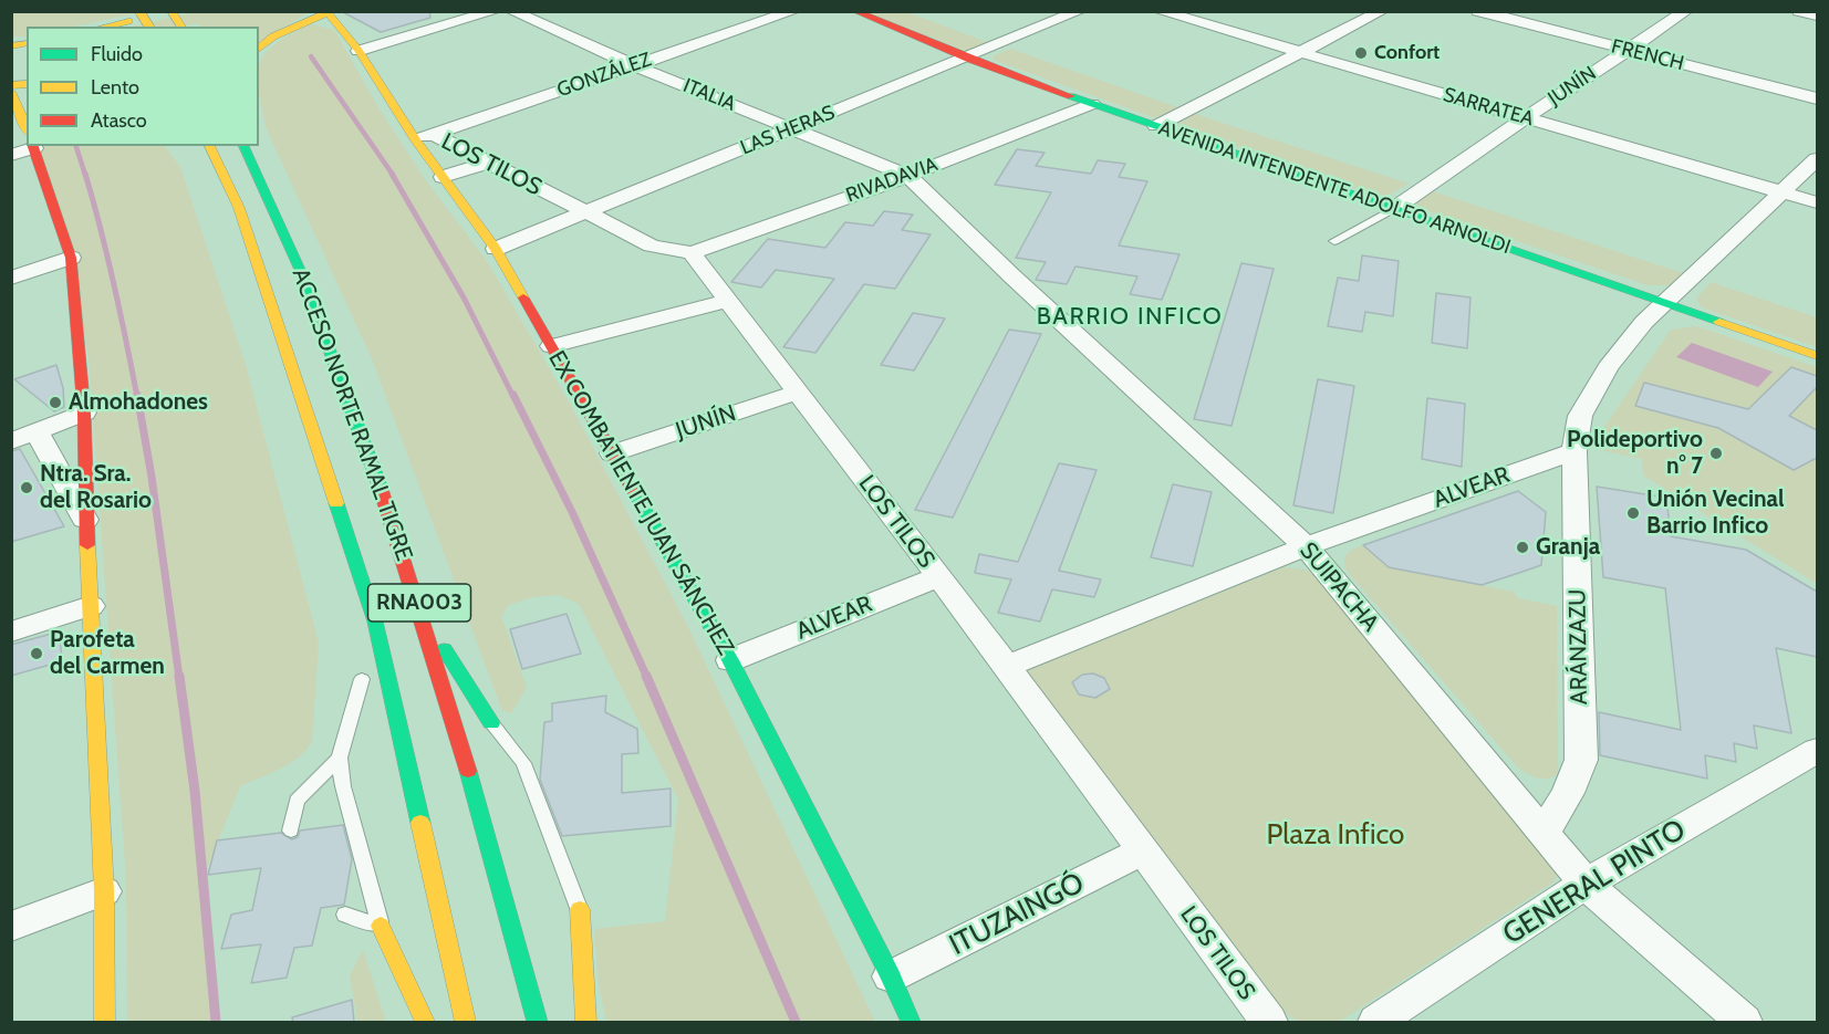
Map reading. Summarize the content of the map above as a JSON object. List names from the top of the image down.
{
  "streets": {
    "main road": [
      "AVENIDA INTENDENTE ADOLFO ARNOLDI",
      "ACCESO NORTE RAMAL TIGRE",
      "EX COMBATIENTE JUAN SÁNCHEZ",
      "RNA003"
    ],
    "street": [
      "FRENCH",
      "GONZÁLEZ",
      "JUNÍN",
      "ITALIA",
      "SARRATEA",
      "LAS HERAS",
      "LOS TILOS",
      "RIVADAVIA",
      "ALVEAR",
      "SUIPACHA",
      "ARÁNZAZU",
      "GENERAL PINTO",
      "ITUZAINGÓ"
    ]
  },
  "crossings": [
    ["FRENCH", "JUNÍN"],
    ["GONZÁLEZ", "ITALIA"],
    ["GONZÁLEZ", "LOS TILOS"],
    ["GONZÁLEZ", "EX COMBATIENTE JUAN SÁNCHEZ"],
    ["JUNÍN", "SARRATEA"],
    ["JUNÍN", "LOS TILOS"],
    ["JUNÍN", "AVENIDA INTENDENTE ADOLFO ARNOLDI"],
    ["JUNÍN", "EX COMBATIENTE JUAN SÁNCHEZ"],
    ["ITALIA", "LAS HERAS"],
    ["ITALIA", "RIVADAVIA"],
    ["ITALIA", "SUIPACHA"],
    ["LAS HERAS", "LOS TILOS"],
    ["LAS HERAS", "AVENIDA INTENDENTE ADOLFO ARNOLDI"],
    ["LAS HERAS", "EX COMBATIENTE JUAN SÁNCHEZ"],
    ["LOS TILOS", "RIVADAVIA"],
    ["LOS TILOS", "ALVEAR"],
    ["LOS TILOS", "EX COMBATIENTE JUAN SÁNCHEZ"],
    ["LOS TILOS", "ITUZAINGÓ"],
    ["RIVADAVIA", "AVENIDA INTENDENTE ADOLFO ARNOLDI"],
    ["RIVADAVIA", "SUIPACHA"],
    ["ACCESO NORTE RAMAL TIGRE", "RNA003"],
    ["ALVEAR", "EX COMBATIENTE JUAN SÁNCHEZ"],
    ["ALVEAR", "SUIPACHA"],
    ["ALVEAR", "ARÁNZAZU"],
    ["EX COMBATIENTE JUAN SÁNCHEZ", "ITUZAINGÓ"],
    ["SUIPACHA", "ARÁNZAZU"],
    ["SUIPACHA", "GENERAL PINTO"]
  ],
  "districts": ["BARRIO INFICO"],
  "parks": ["Plaza Infico"],
  "places": [
    "Confort",
    "Almohadones",
    "Polideportivo n° 7",
    "Ntra. Sra. del Rosario",
    "Unión Vecinal Barrio Infico",
    "Granja",
    "Parofeta del Carmen"
  ],
  "legend": ["Fluido", "Lento", "Atasco"]
}
